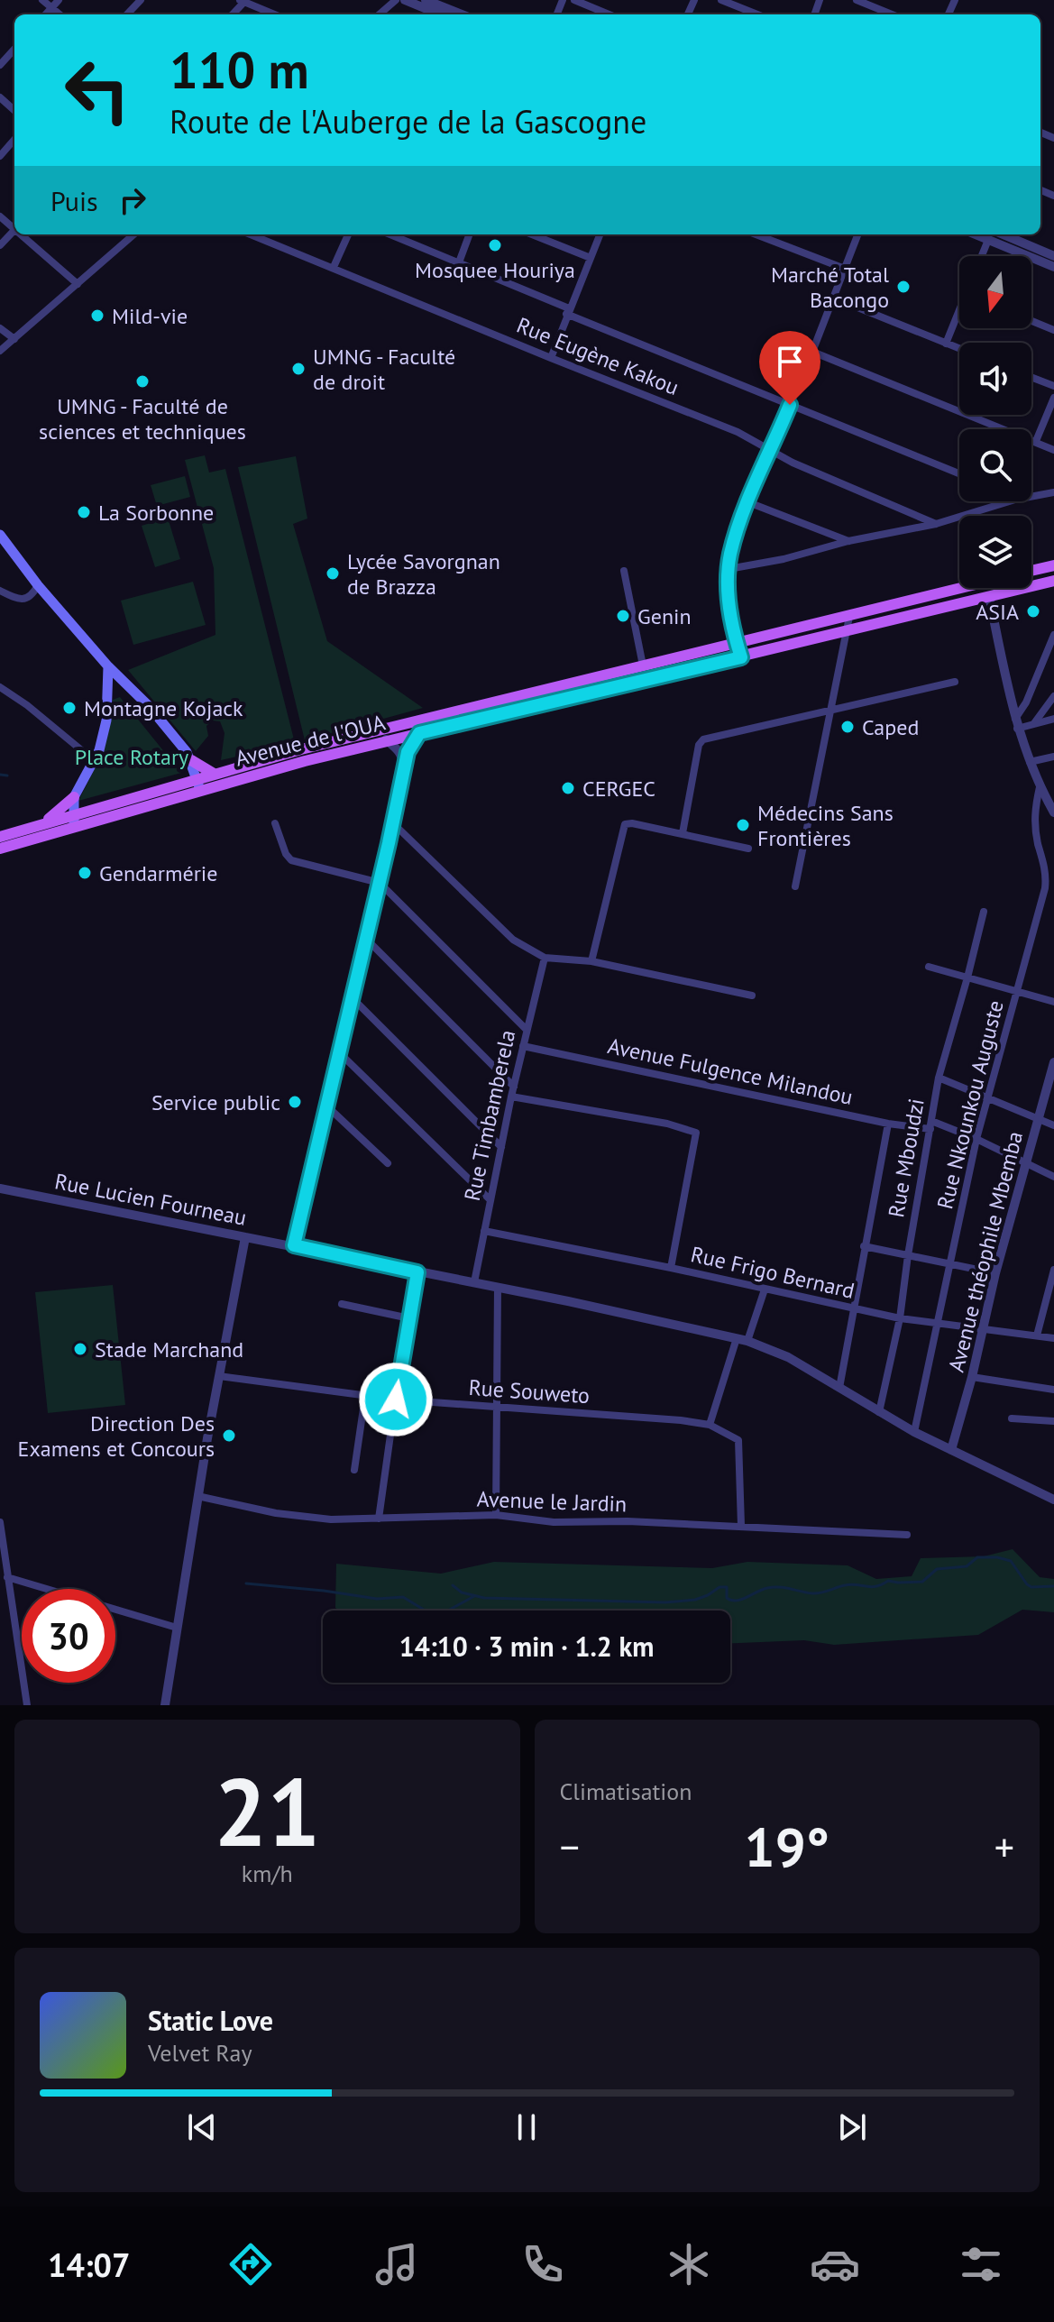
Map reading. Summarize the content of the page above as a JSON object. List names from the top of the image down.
{
  "streets": {
    "main road": ["Avenue de l'OUA"],
    "street": [
      "Rue Eugène Kakou",
      "Avenue Fulgence Milandou",
      "Rue Nkounkou Auguste",
      "Rue Timbamberela",
      "Rue Mboudzi",
      "Rue Lucien Fourneau",
      "Avenue théophile Mbemba",
      "Rue Frigo Bernard",
      "Rue Souweto",
      "Avenue le Jardin"
    ]
  },
  "crossings": [
    ["Avenue Fulgence Milandou", "Rue Nkounkou Auguste"],
    ["Avenue Fulgence Milandou", "Rue Timbamberela"],
    ["Avenue Fulgence Milandou", "Rue Mboudzi"],
    ["Avenue Fulgence Milandou", "Avenue théophile Mbemba"],
    ["Rue Nkounkou Auguste", "Rue Lucien Fourneau"],
    ["Rue Nkounkou Auguste", "Rue Frigo Bernard"],
    ["Rue Timbamberela", "Rue Lucien Fourneau"],
    ["Rue Timbamberela", "Rue Frigo Bernard"],
    ["Rue Mboudzi", "Rue Lucien Fourneau"],
    ["Rue Mboudzi", "Rue Frigo Bernard"],
    ["Rue Lucien Fourneau", "Avenue théophile Mbemba"],
    ["Avenue théophile Mbemba", "Rue Frigo Bernard"]
  ],
  "parks": ["Place Rotary"],
  "places": [
    "Mosquee Houriya",
    "Marché Total Bacongo",
    "Mild-vie",
    "UMNG - Faculté de droit",
    "UMNG - Faculté de sciences et techniques",
    "La Sorbonne",
    "Lycée Savorgnan de Brazza",
    "ASIA",
    "Genin",
    "Montagne Kojack",
    "Caped",
    "CERGEC",
    "Médecins Sans Frontières",
    "Gendarmérie",
    "Service public",
    "Stade Marchand",
    "Direction Des Examens et Concours"
  ],
  "north": "bottom",
  "page": {
    "turn": ["110 m", "Route de l'Auberge de la Gascogne"],
    "then": "Puis",
    "limit": "30",
    "trip": "14:10 · 3 min · 1.2 km",
    "tile": [
      ["21", "km/h"],
      "Climatisation"
    ],
    "heat": ["−", "19°", "+"],
    "song": ["Static Love", "Velvet Ray"],
    "tabs": "14:07"
  }
}
